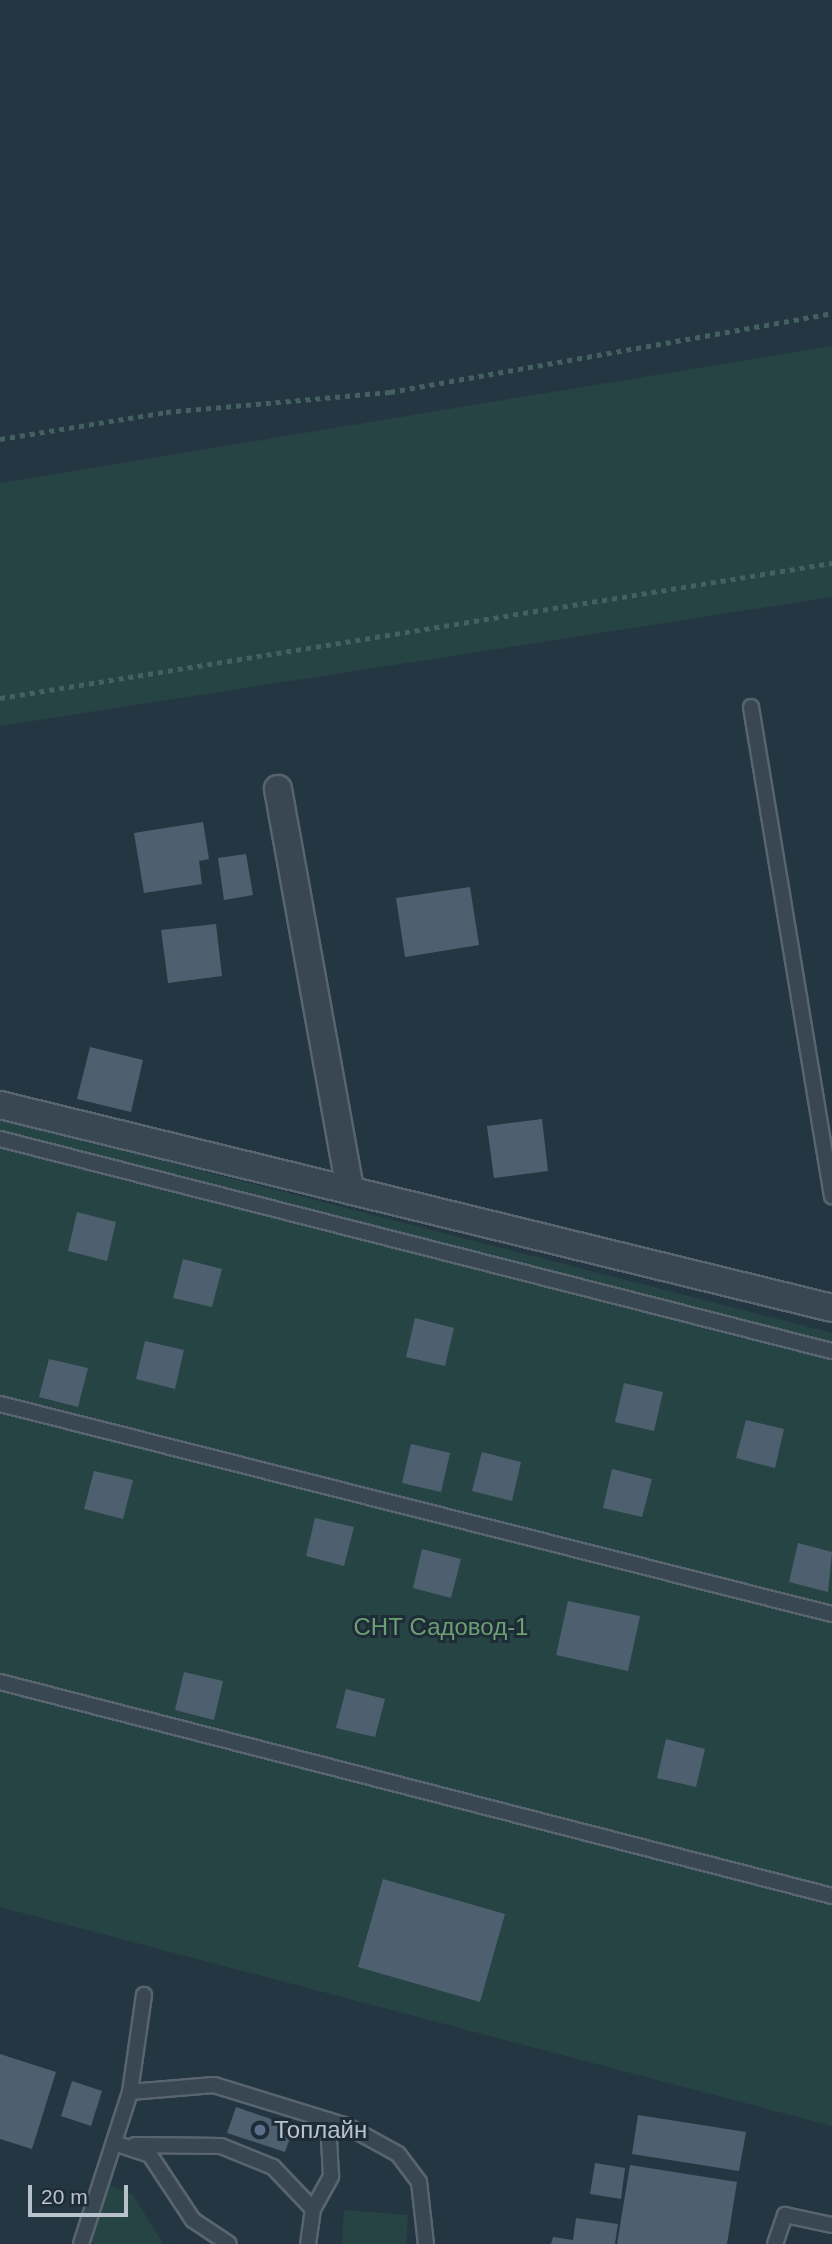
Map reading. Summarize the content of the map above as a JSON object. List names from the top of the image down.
{
  "parks": ["СНТ Садовод-1"],
  "places": ["Топлайн"],
  "scale_bar": "20 m"
}
